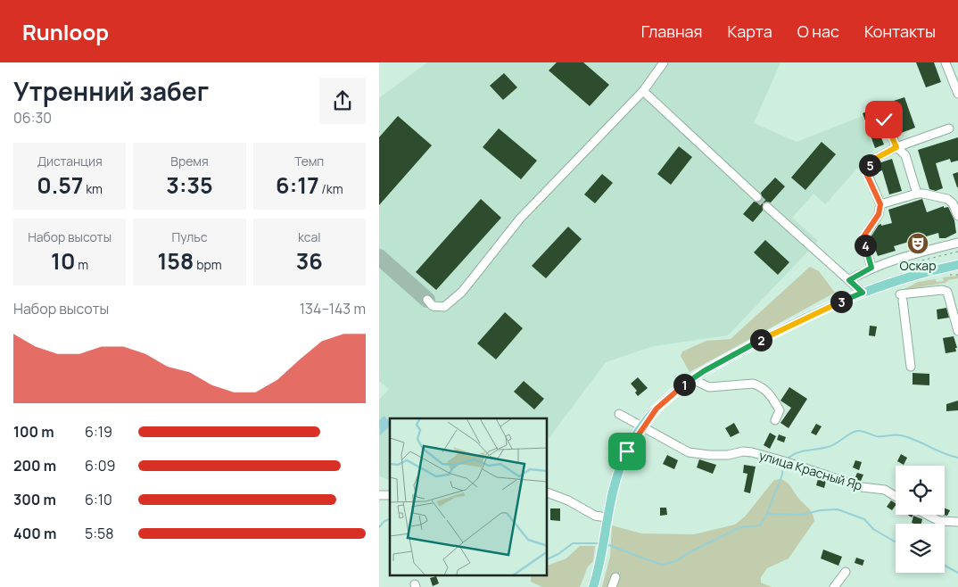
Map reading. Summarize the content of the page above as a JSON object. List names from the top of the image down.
{
  "streets": {
    "street": ["улица Красный Яр"]
  },
  "places": {
    "theatre": ["Оскар"]
  },
  "page": {
    "header": "Runloop",
    "nav": [
      "Главная",
      "Карта",
      "О нас",
      "Контакты"
    ],
    "heading": ["Утренний забег", "06:30"],
    "stats": [
      ["Дистанция", "0.57 km"],
      ["Время", "3:35"],
      ["Темп", "6:17 /km"],
      ["Набор высоты", "10 m"],
      ["Пульс", "158 bpm"],
      ["kcal", "36"]
    ],
    "pins": [
      "5",
      "4",
      "3",
      "2",
      "1"
    ],
    "chart": ["Набор высоты", "134–143 m"],
    "list": [
      {
        "name": "100 m",
        "note": "6:19"
      },
      {
        "name": "200 m",
        "note": "6:09"
      },
      {
        "name": "300 m",
        "note": "6:10"
      },
      {
        "name": "400 m",
        "note": "5:58"
      }
    ]
  }
}
